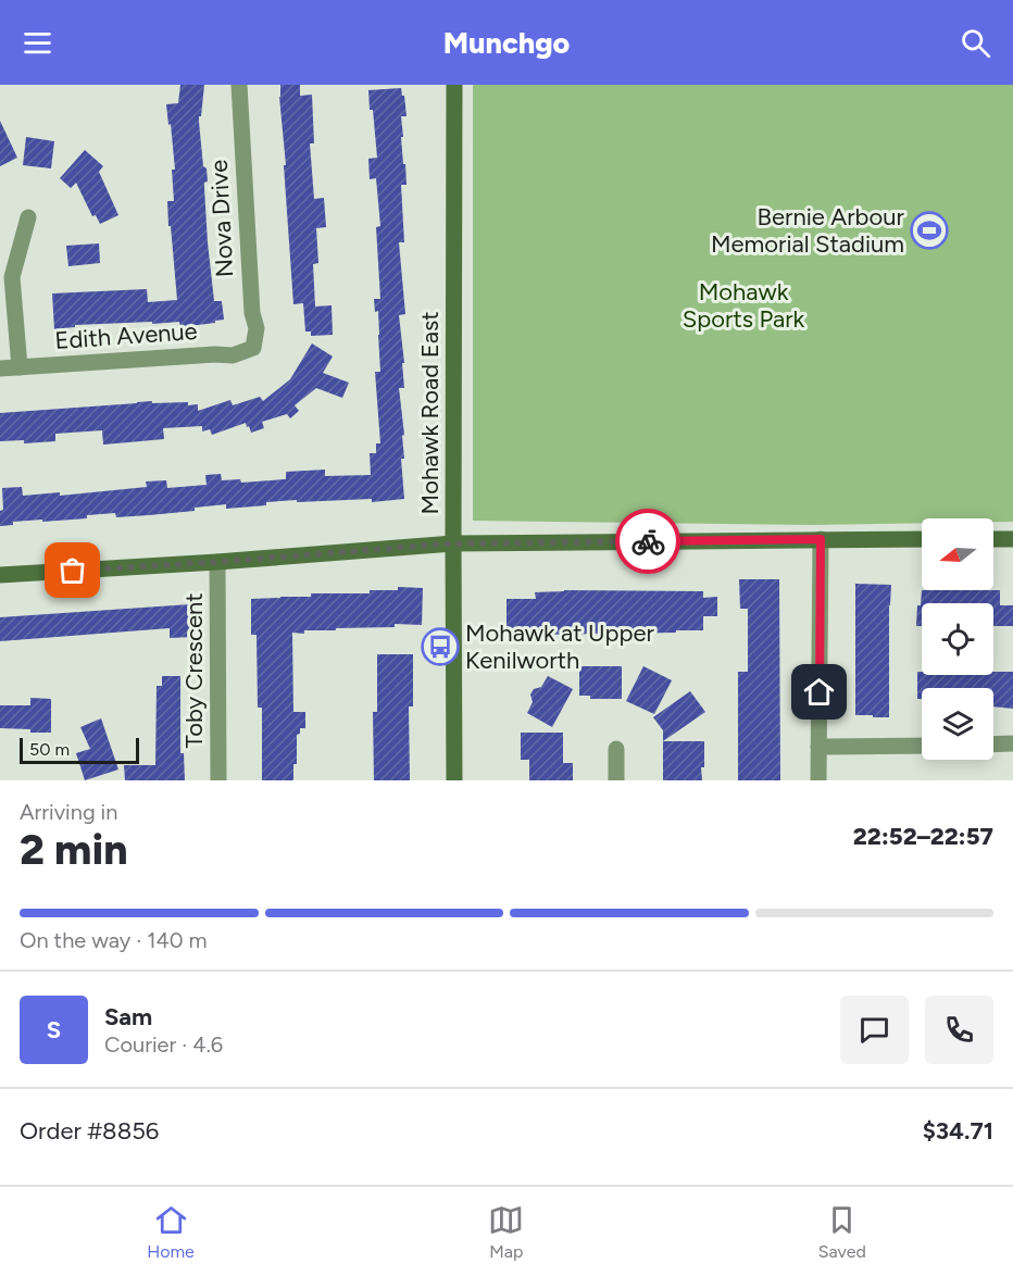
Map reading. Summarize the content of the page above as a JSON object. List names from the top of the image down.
{
  "streets": {
    "street": [
      "Nova Drive",
      "Edith Avenue",
      "Mohawk Road East",
      "Toby Crescent"
    ]
  },
  "crossings": [
    ["Nova Drive", "Edith Avenue"]
  ],
  "parks": ["Mohawk Sports Park"],
  "places": {
    "sports": ["Bernie Arbour Memorial Stadium"],
    "bus stop": ["Mohawk at Upper Kenilworth"]
  },
  "scale_bar": "50 m",
  "north": "left",
  "page": {
    "header": "Munchgo",
    "scale": "50 m",
    "heading": ["2 min", "Arriving in", "22:52–22:57"],
    "panel": [
      "Sam",
      "Courier · 4.6",
      "Order #8856",
      "$34.71"
    ],
    "bar": "On the way · 140 m",
    "round": "S",
    "tabs": ["Home", "Map", "Saved"]
  }
}
